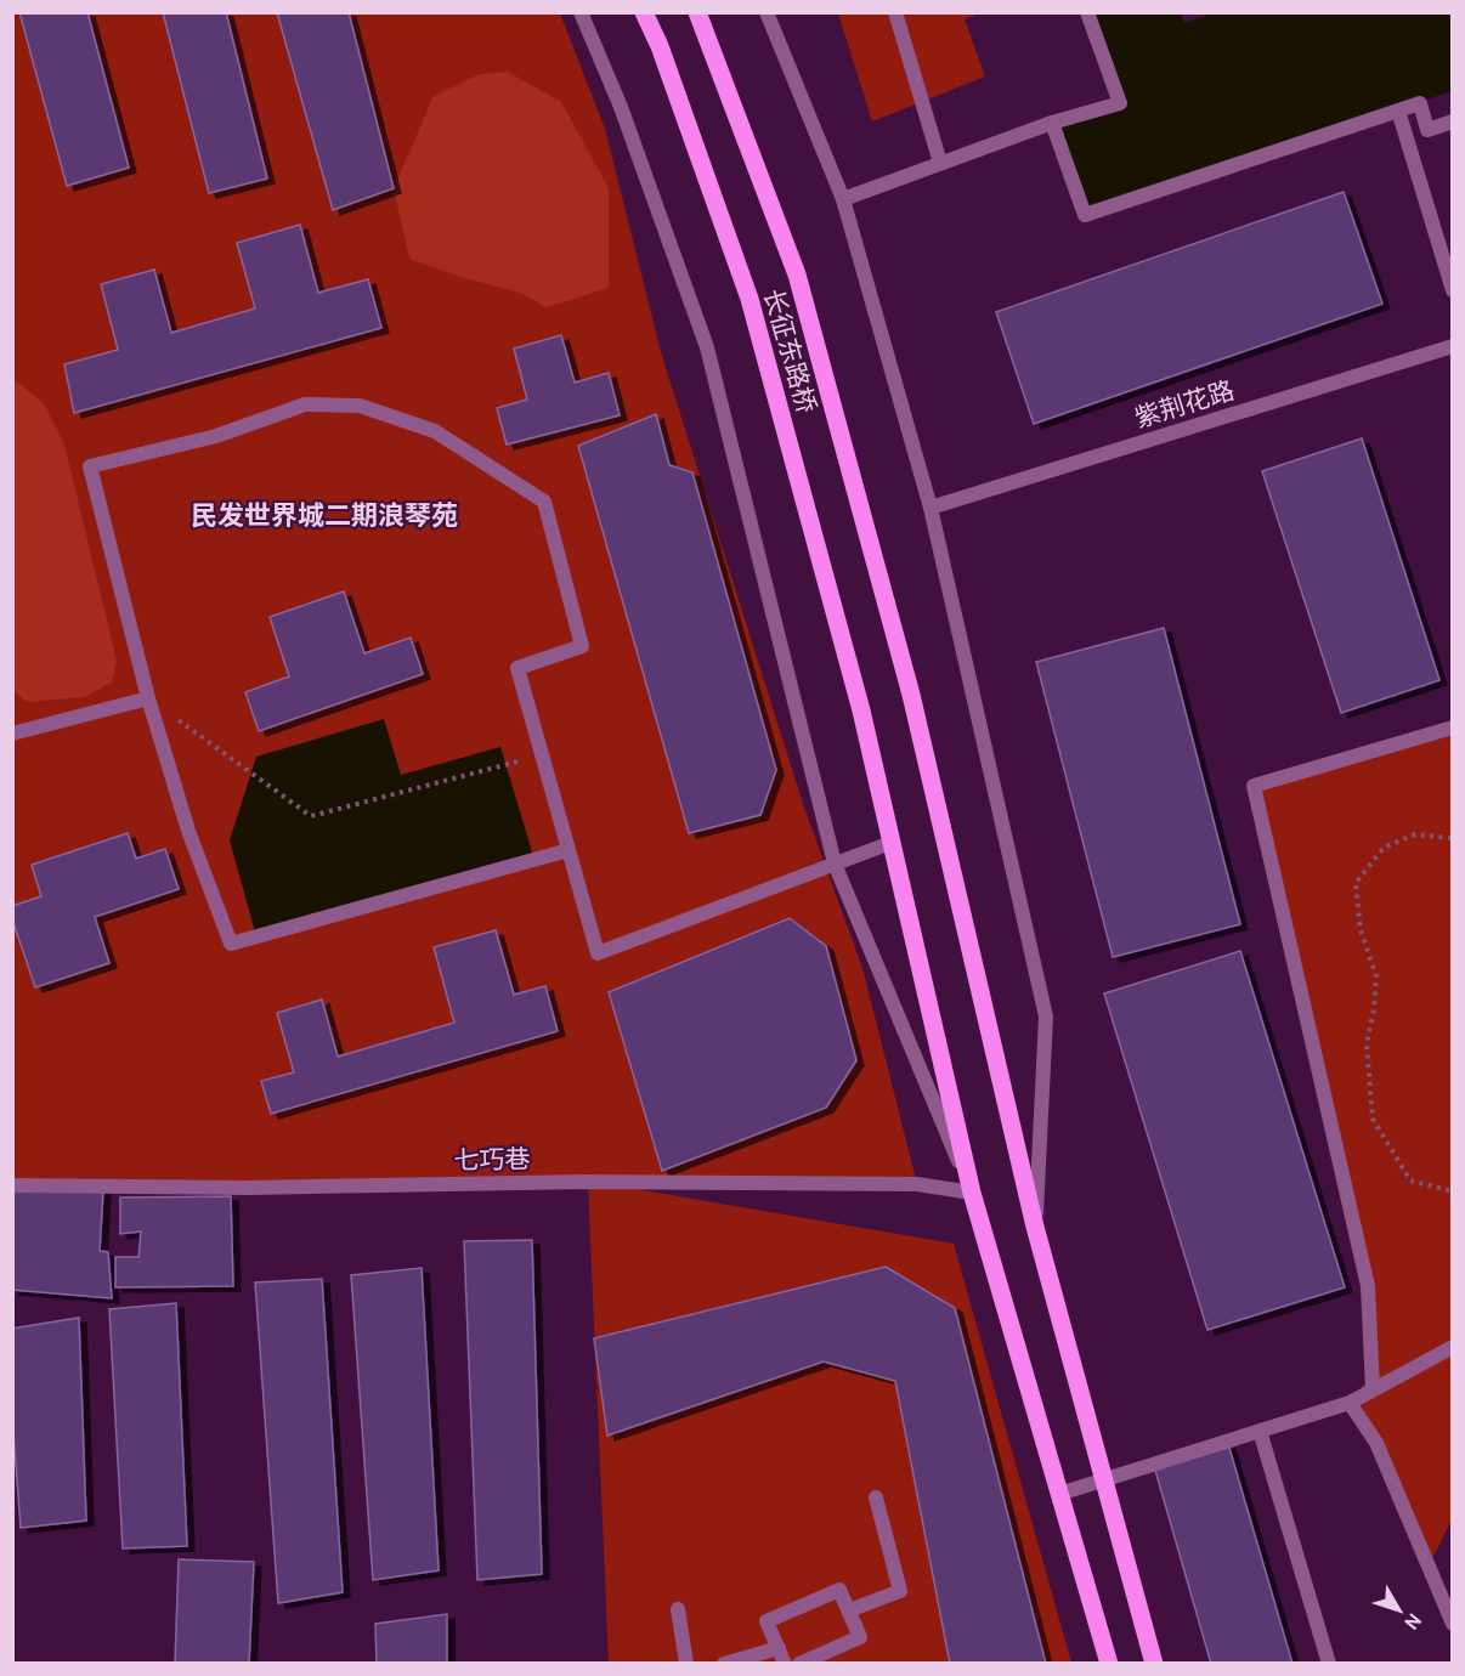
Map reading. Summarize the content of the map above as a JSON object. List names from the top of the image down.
{
  "streets": {
    "main road": ["长征东路桥"],
    "street": ["紫荆花路", "七巧巷"]
  },
  "crossings": [
    ["长征东路桥", "七巧巷"]
  ],
  "districts": ["民发·世界城二期浪琴苑"],
  "north": "bottom right"
}
